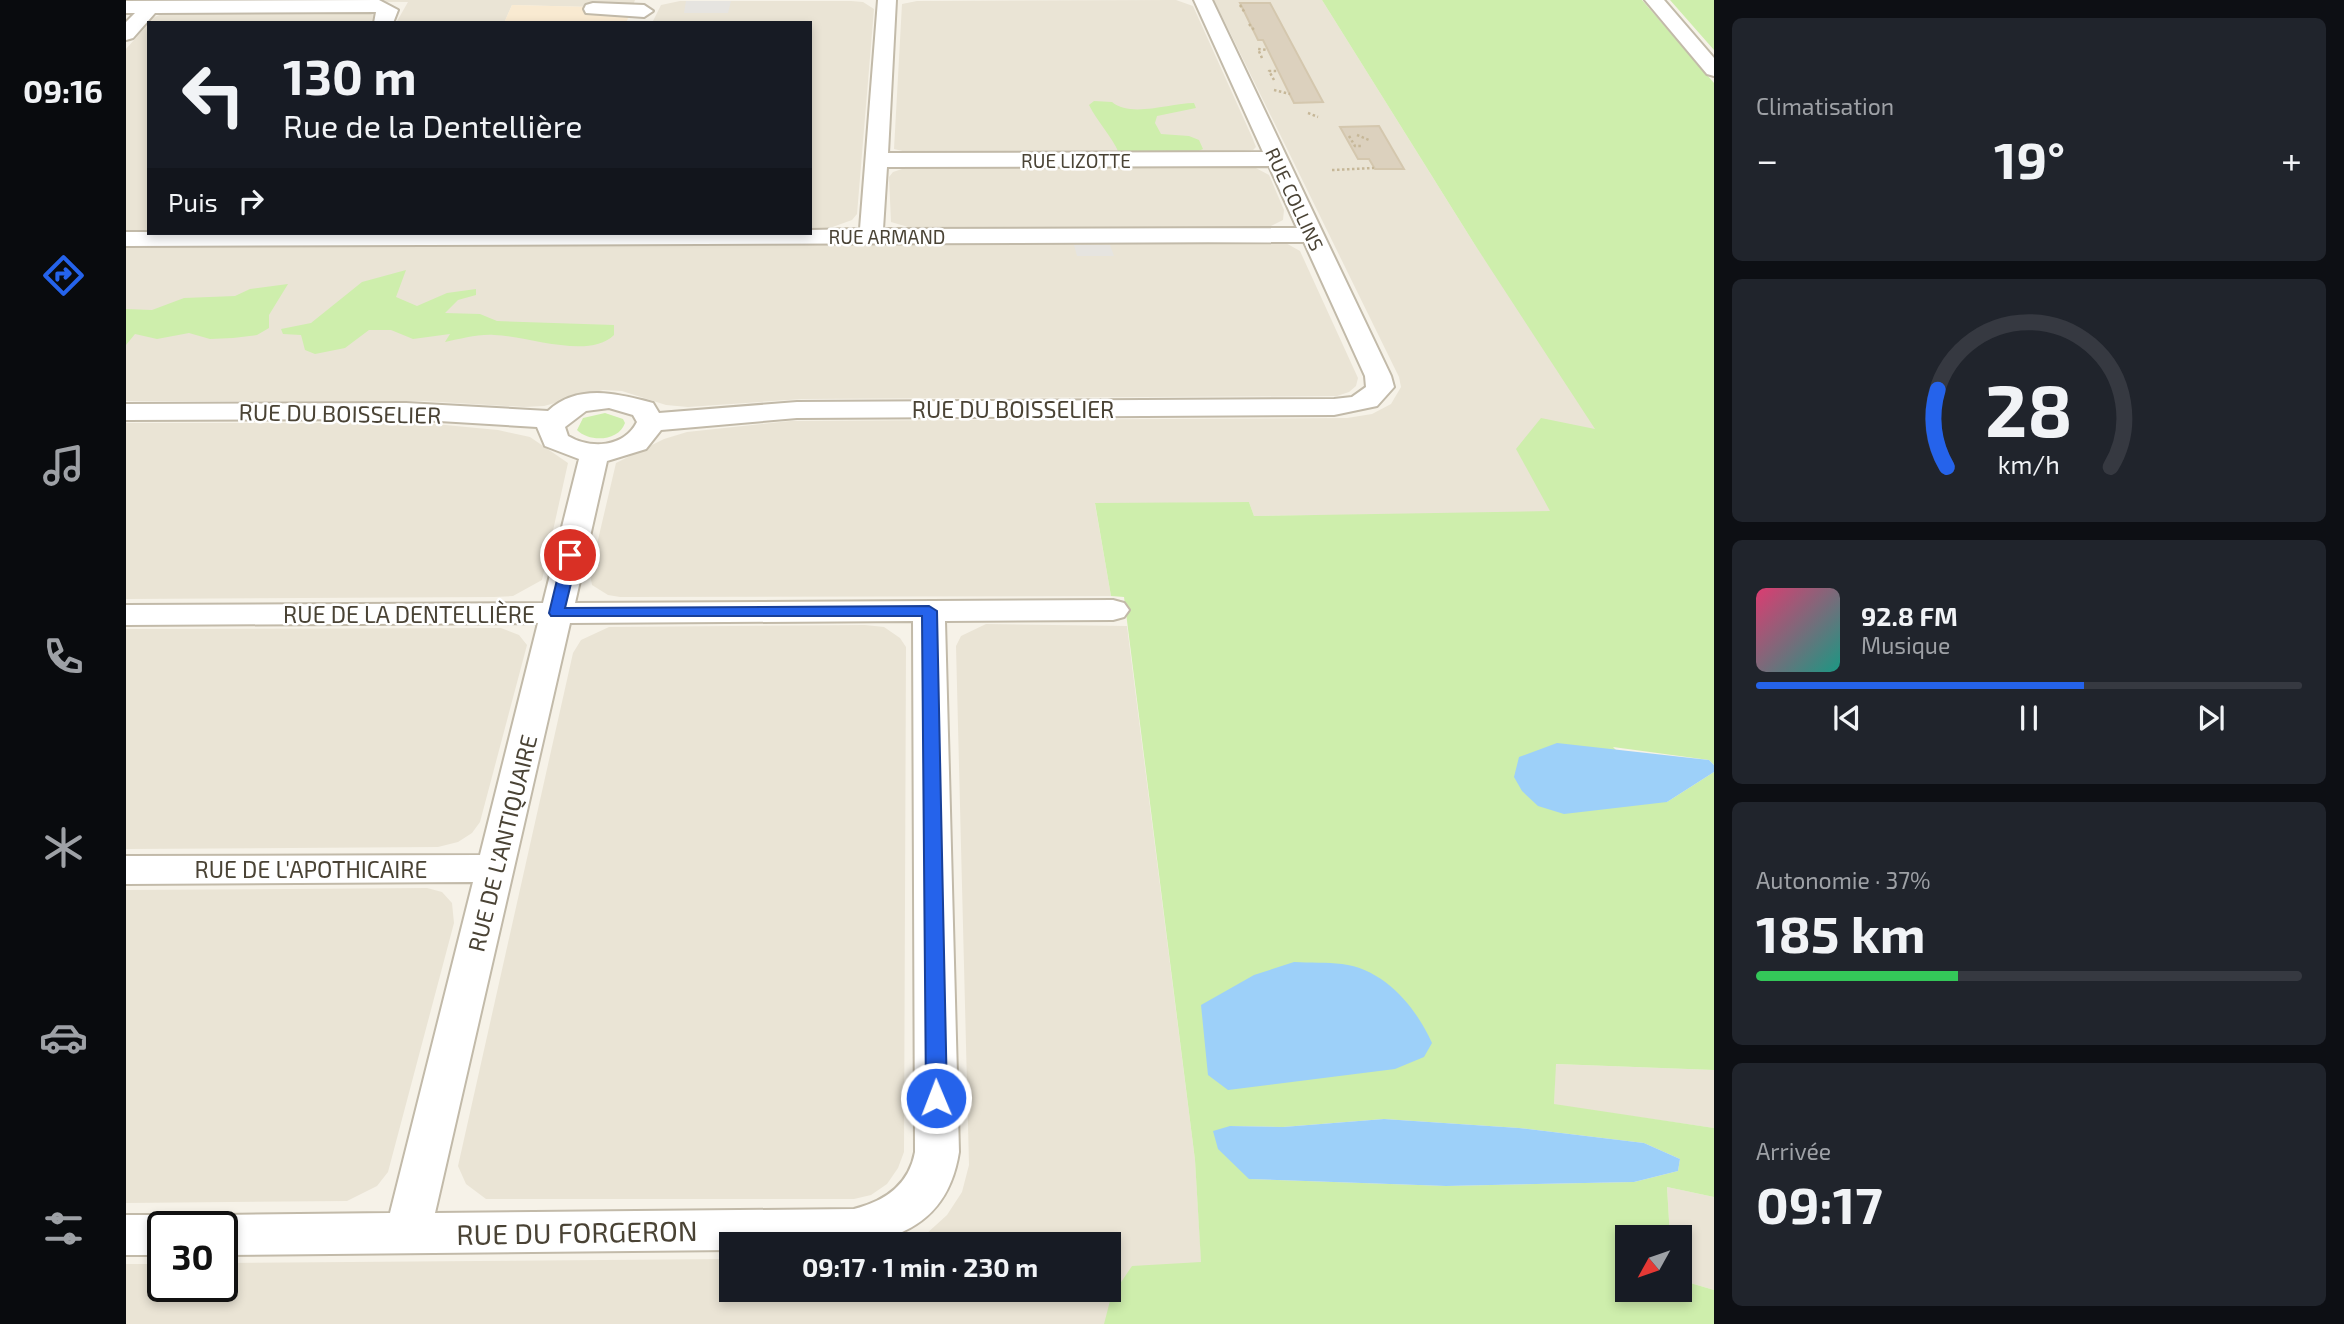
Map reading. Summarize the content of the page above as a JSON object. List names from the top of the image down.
{
  "streets": {
    "street": [
      "RUE LIZOTTE",
      "RUE COLLINS",
      "RUE ARMAND",
      "RUE DU BOISSELIER",
      "RUE DE LA DENTELLIÈRE",
      "RUE DE L'ANTIQUAIRE",
      "RUE DE L'APOTHICAIRE",
      "RUE DU FORGERON"
    ]
  },
  "crossings": [
    ["RUE LIZOTTE", "RUE COLLINS"],
    ["RUE COLLINS", "RUE ARMAND"],
    ["RUE COLLINS", "RUE DU BOISSELIER"],
    ["RUE DE LA DENTELLIÈRE", "RUE DE L'ANTIQUAIRE"],
    ["RUE DE LA DENTELLIÈRE", "RUE DU FORGERON"],
    ["RUE DE L'ANTIQUAIRE", "RUE DE L'APOTHICAIRE"],
    ["RUE DE L'ANTIQUAIRE", "RUE DU FORGERON"]
  ],
  "north": "bottom left",
  "page": {
    "tabs": "09:16",
    "tile": [
      "Climatisation",
      ["Autonomie · 37%", "185 km"],
      ["Arrivée", "09:17"]
    ],
    "turn": ["130 m", "Rue de la Dentellière"],
    "heat": ["−", "19°", "+"],
    "then": "Puis",
    "song": ["92.8 FM", "Musique"],
    "limit": "30",
    "trip": "09:17 · 1 min · 230 m",
    "gauge": ["28", "km/h"]
  }
}
